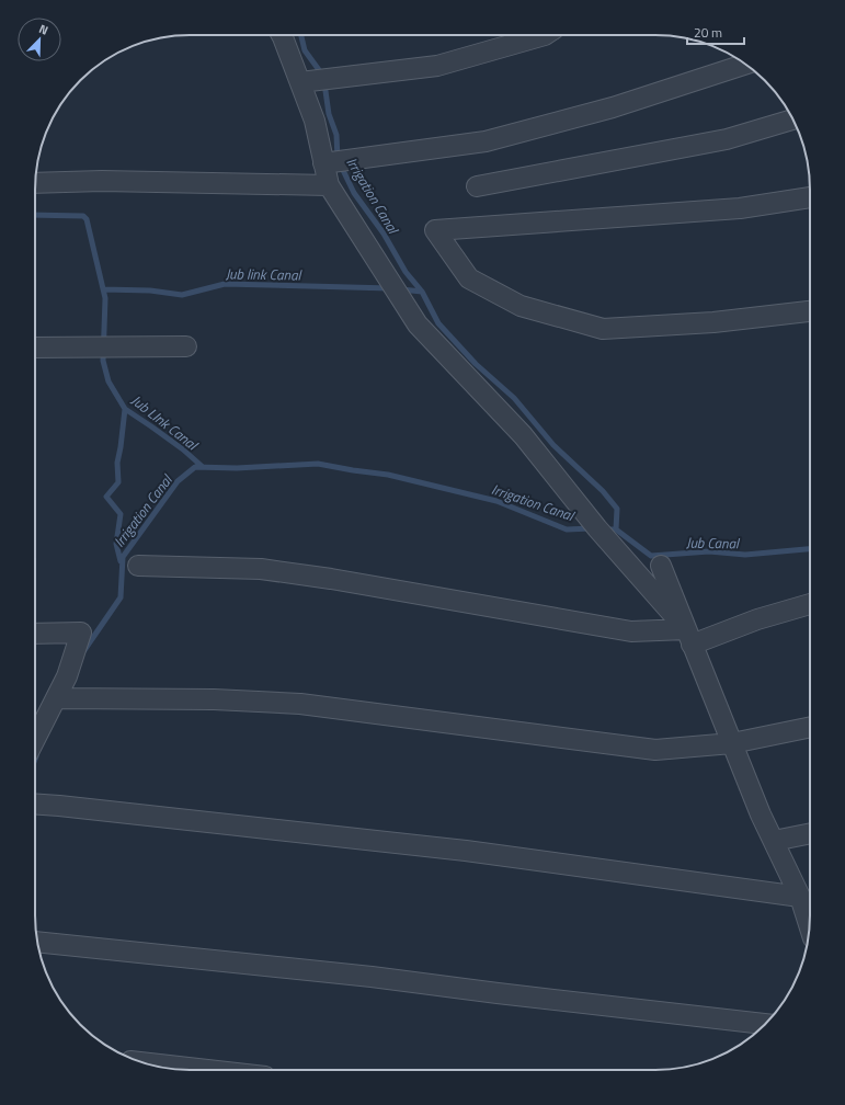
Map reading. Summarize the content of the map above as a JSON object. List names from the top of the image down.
{
  "water": [
    "Irrigation Canal",
    "Jub link Canal",
    "Jub LInk Canal",
    "Jub Canal"
  ],
  "scale_bar": "20 m",
  "north": "top right"
}
